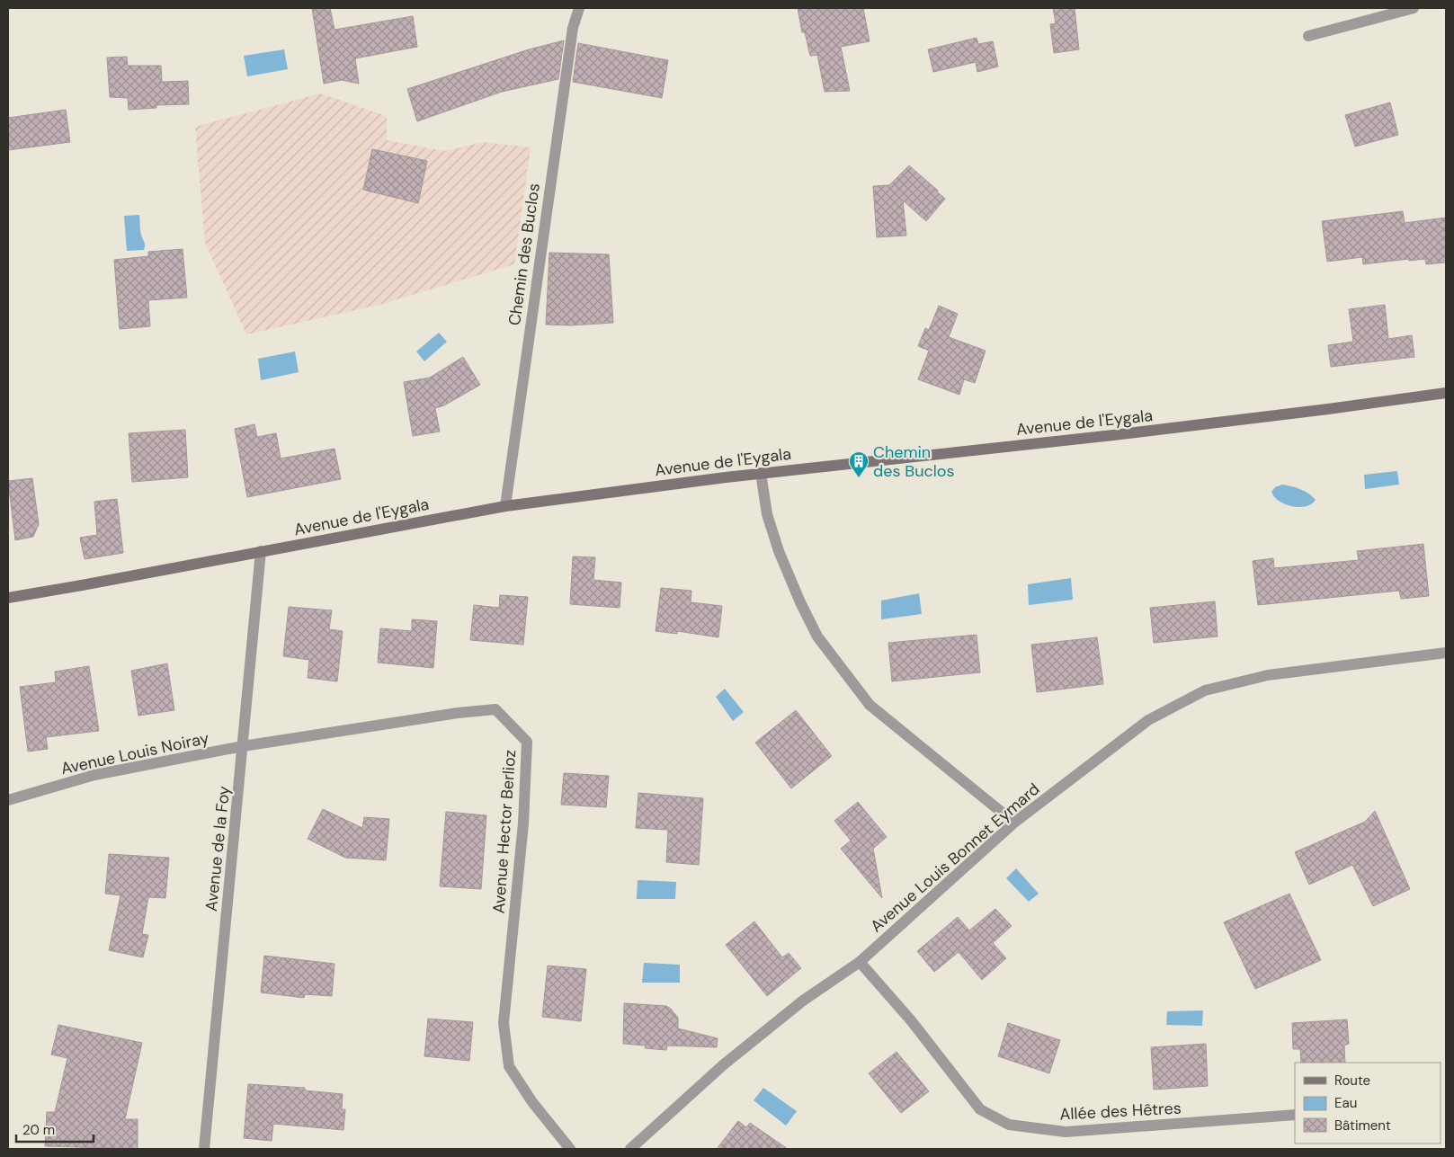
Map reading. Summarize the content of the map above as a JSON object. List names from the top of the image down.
{
  "streets": {
    "street": [
      "Chemin des Buclos",
      "Avenue de l'Eygala",
      "Avenue Louis Noiray",
      "Avenue Hector Berlioz",
      "Avenue de la Foy",
      "Avenue Louis Bonnet Eymard",
      "Allée des Hêtres"
    ]
  },
  "crossings": [
    ["Chemin des Buclos", "Avenue de l'Eygala"],
    ["Avenue de l'Eygala", "Avenue de la Foy"],
    ["Avenue Louis Noiray", "Avenue Hector Berlioz"],
    ["Avenue Louis Noiray", "Avenue de la Foy"],
    ["Avenue Hector Berlioz", "Avenue de la Foy"],
    ["Avenue Louis Bonnet Eymard", "Allée des Hêtres"]
  ],
  "places": {
    "building": ["Chemin des Buclos"]
  },
  "legend": ["Route", "Eau", "Bâtiment"],
  "scale_bar": "20 m"
}
